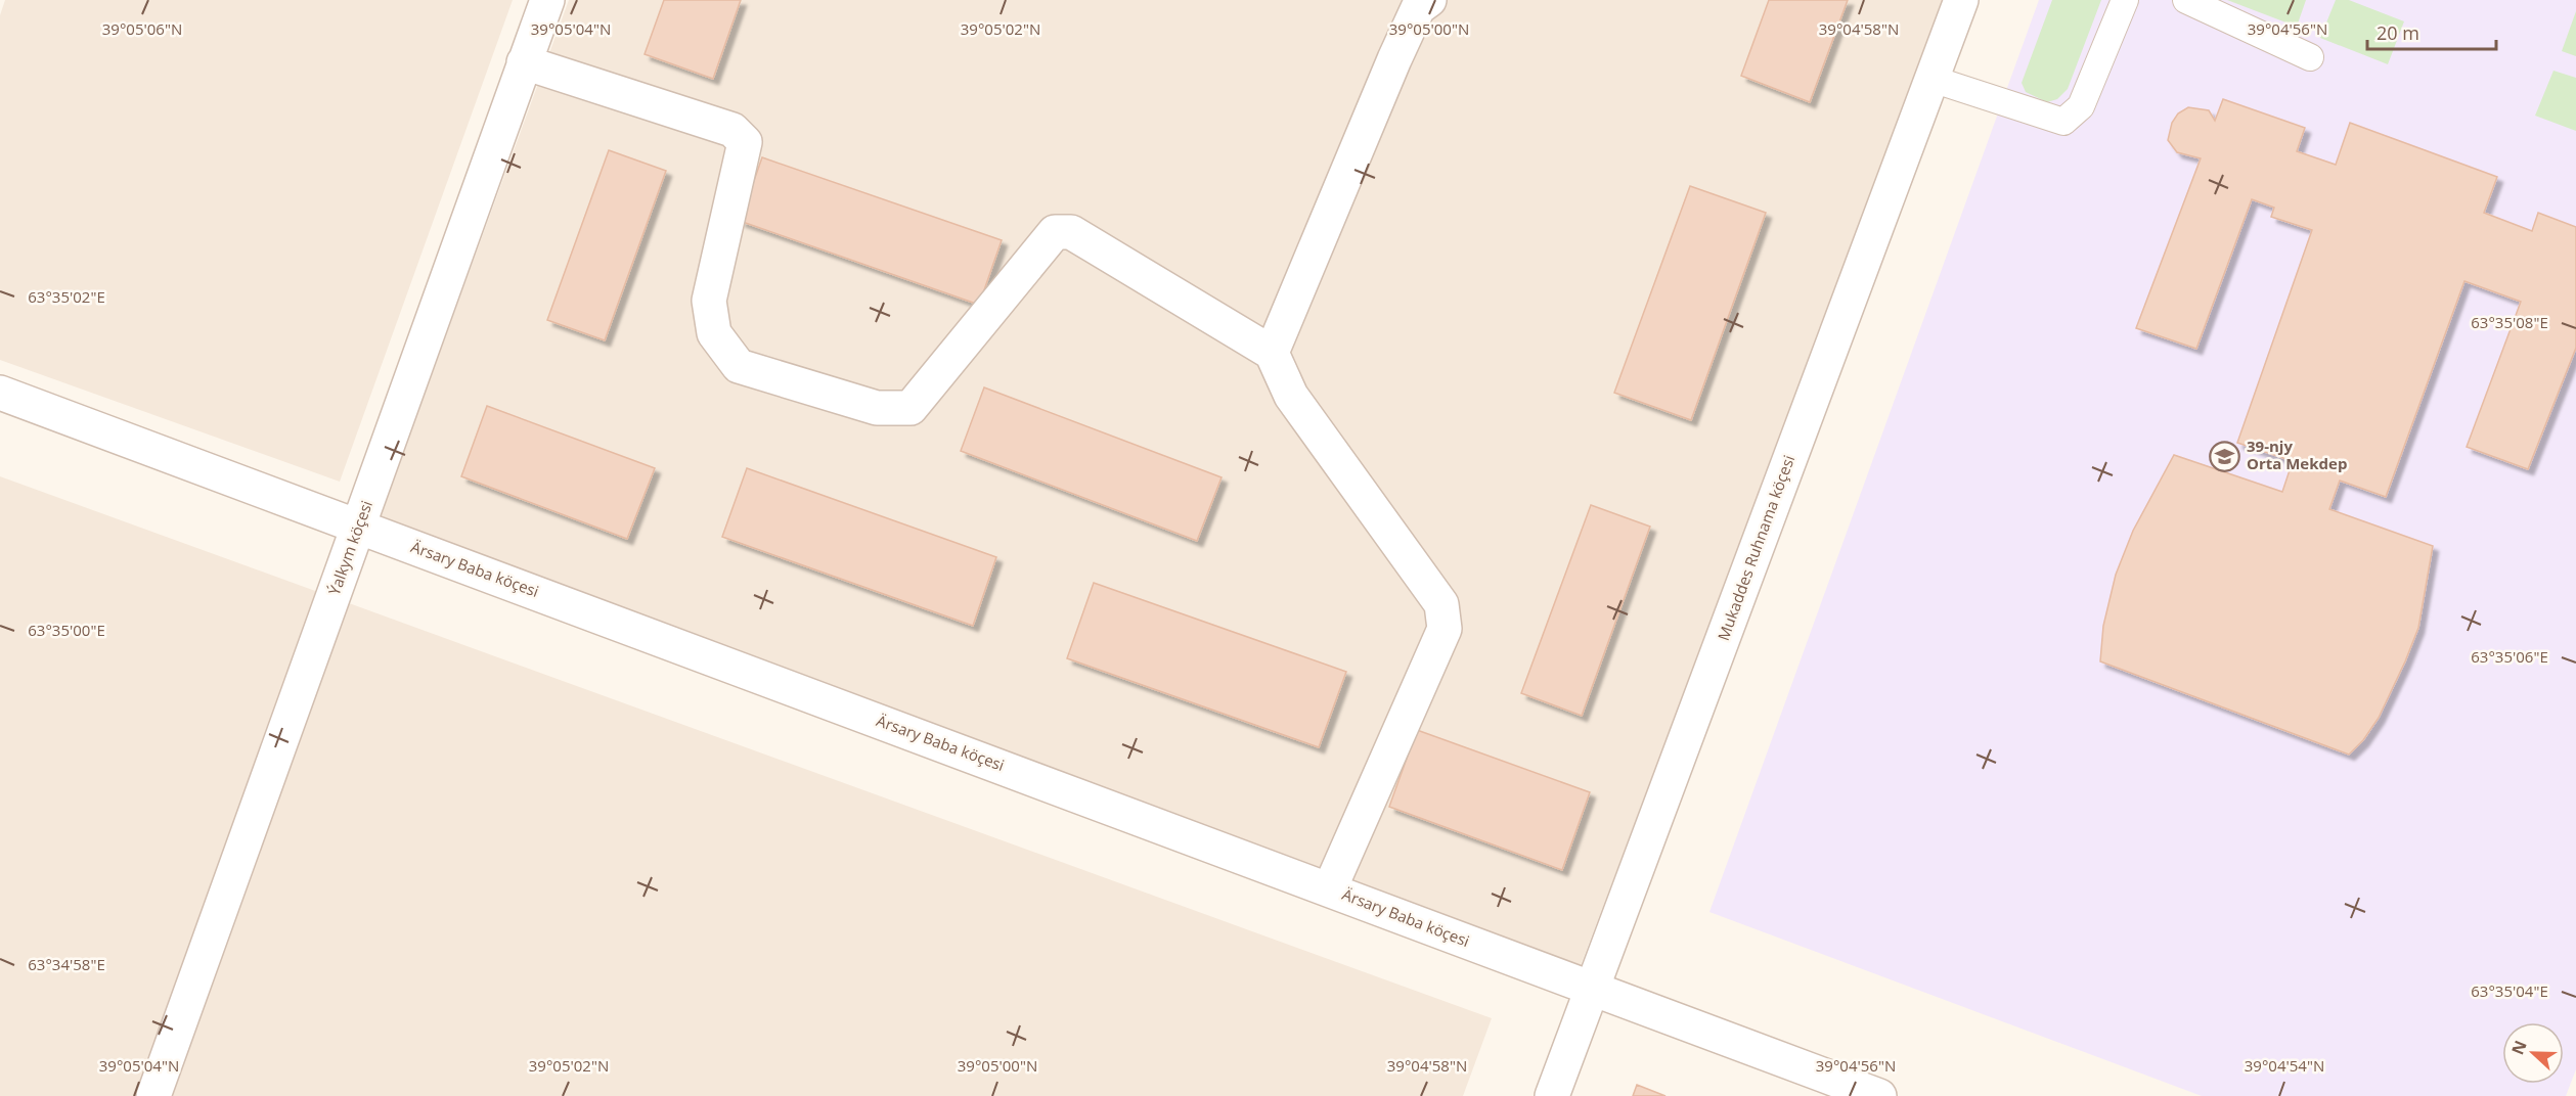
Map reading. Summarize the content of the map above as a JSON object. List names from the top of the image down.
{
  "streets": {
    "street": ["Ýalkym köçesi", "Mukaddes Ruhnama köçesi", "Ärsary Baba köçesi"]
  },
  "crossings": [
    ["Ýalkym köçesi", "Ärsary Baba köçesi"],
    ["Mukaddes Ruhnama köçesi", "Ärsary Baba köçesi"]
  ],
  "places": {
    "school or university": ["39-njy Orta Mekdep"]
  },
  "scale_bar": "20 m",
  "north": "left",
  "coordinates": [
    "39°04'56\"N",
    "39°05'06\"N",
    "39°05'04\"N",
    "39°05'02\"N",
    "39°05'00\"N",
    "39°04'58\"N",
    "63°35'02\"E",
    "63°35'08\"E",
    "63°35'00\"E",
    "63°35'06\"E",
    "63°34'58\"E",
    "63°35'04\"E",
    "39°04'54\"N"
  ]
}
